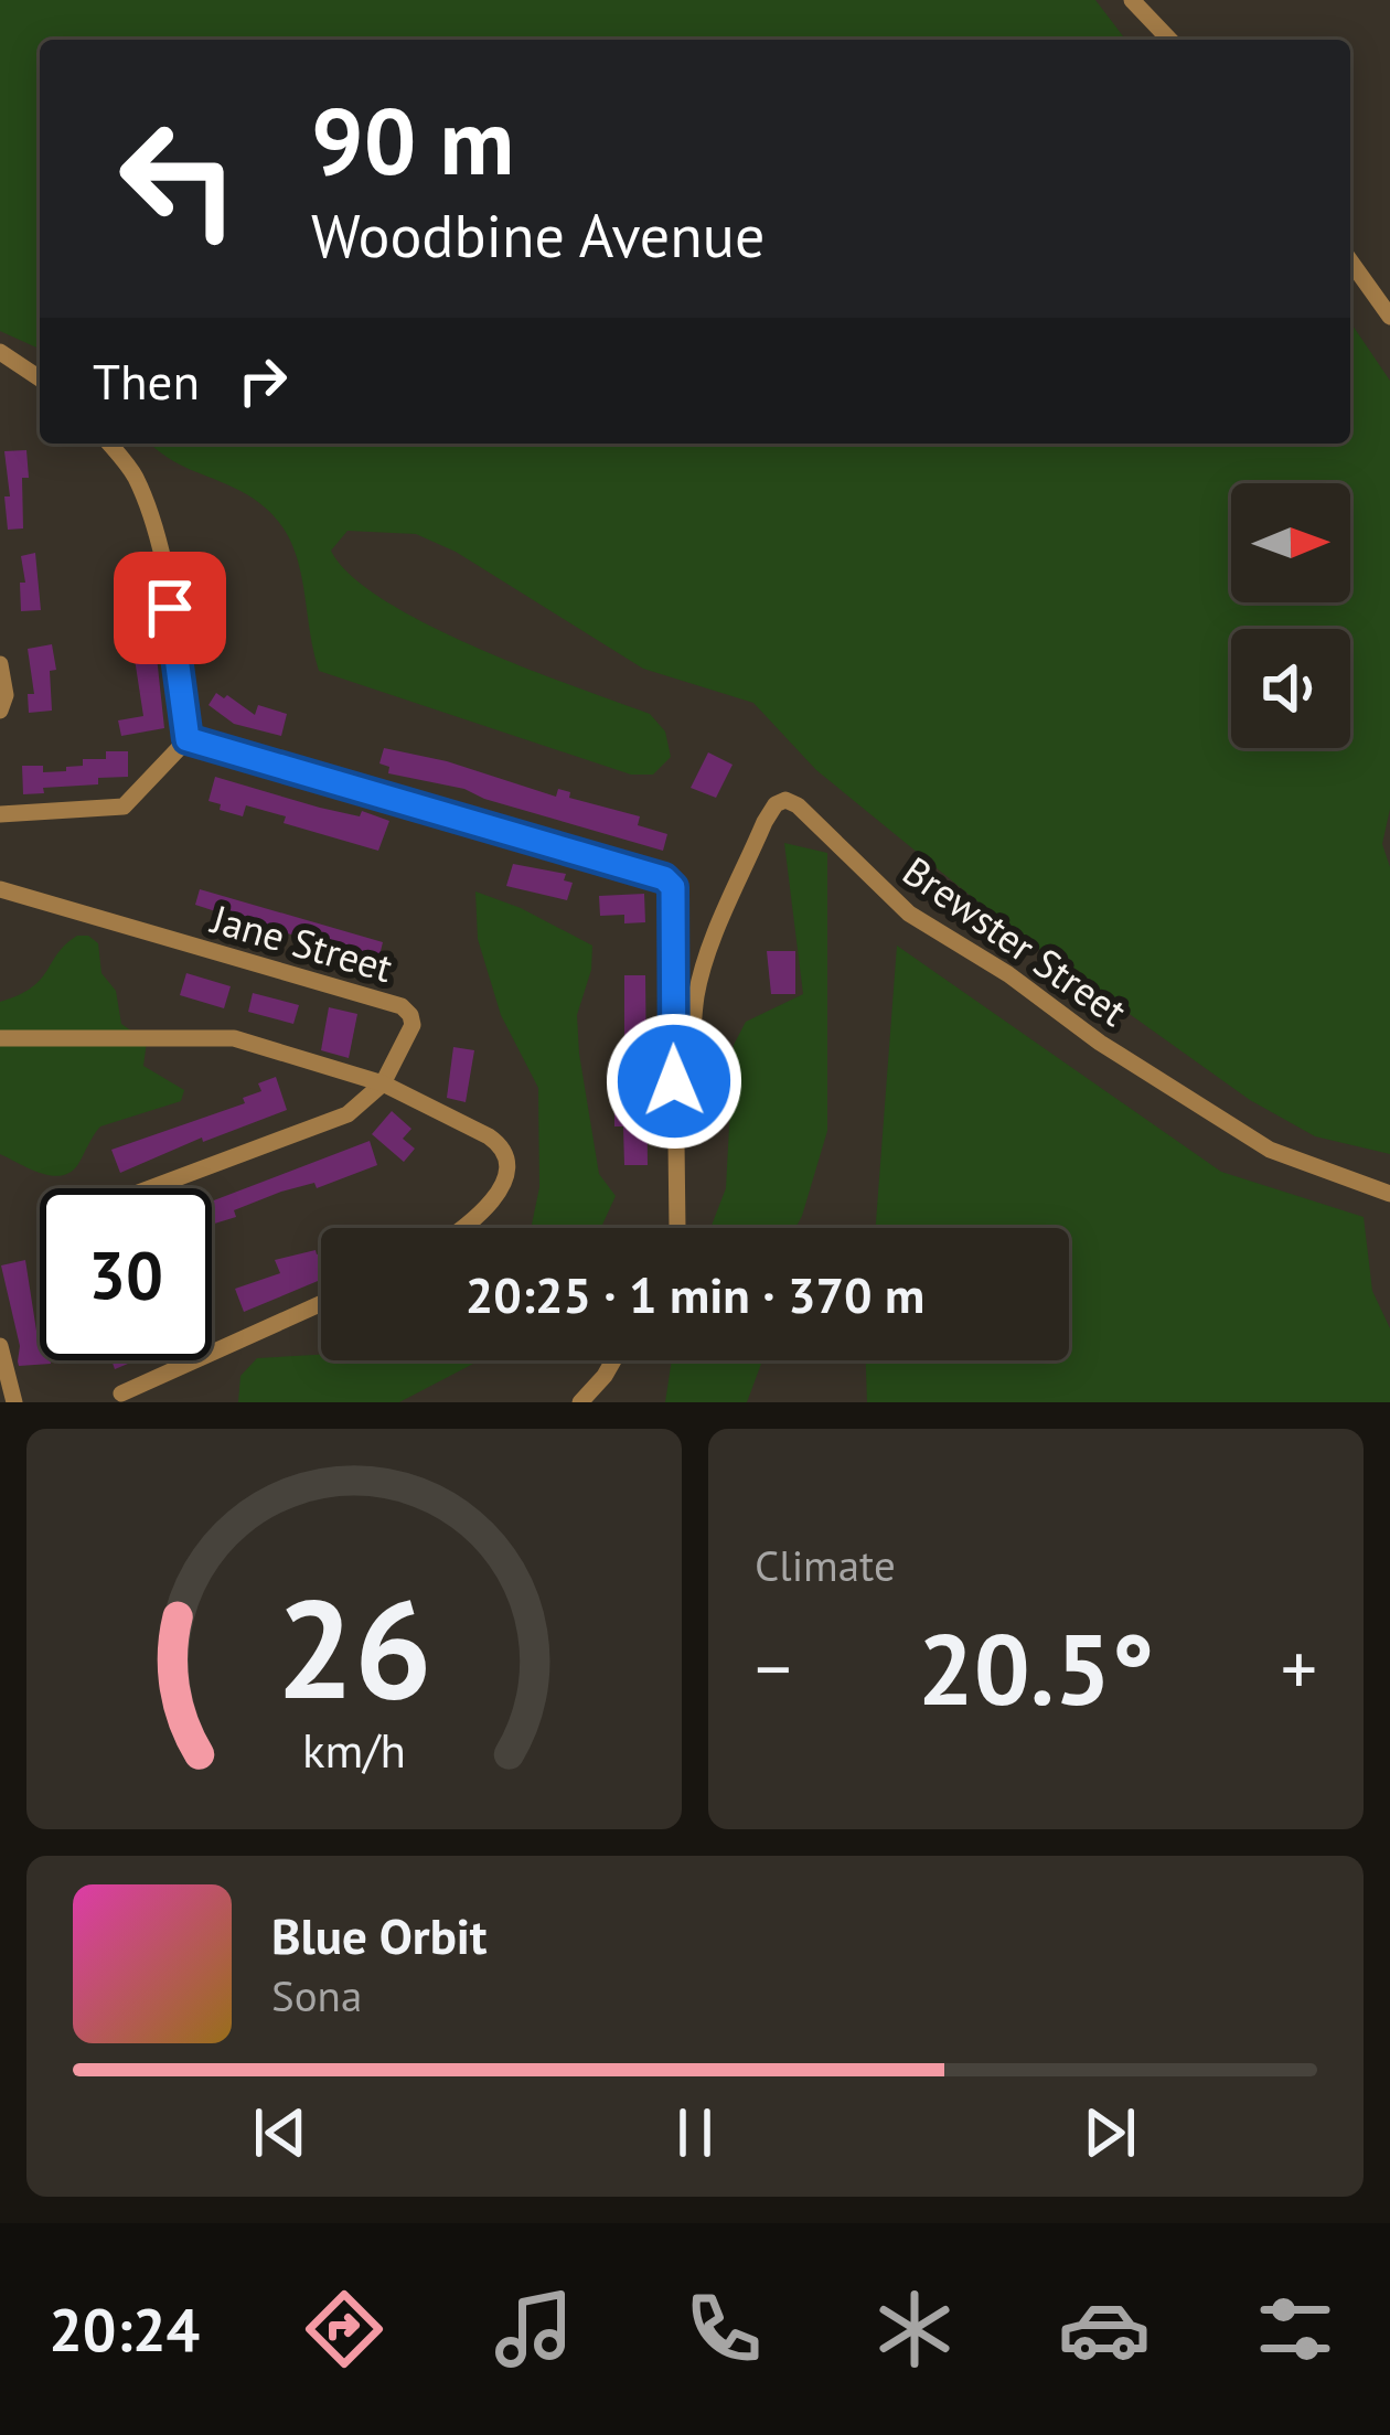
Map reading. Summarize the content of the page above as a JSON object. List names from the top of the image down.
{
  "streets": {
    "street": ["Brewster Street", "Jane Street"]
  },
  "north": "right",
  "page": {
    "turn": ["90 m", "Woodbine Avenue"],
    "then": "Then",
    "limit": "30",
    "trip": "20:25 · 1 min · 370 m",
    "tile": "Climate",
    "heat": ["−", "20.5°", "+"],
    "song": ["Blue Orbit", "Sona"],
    "tabs": "20:24",
    "gauge": ["26", "km/h"]
  }
}
